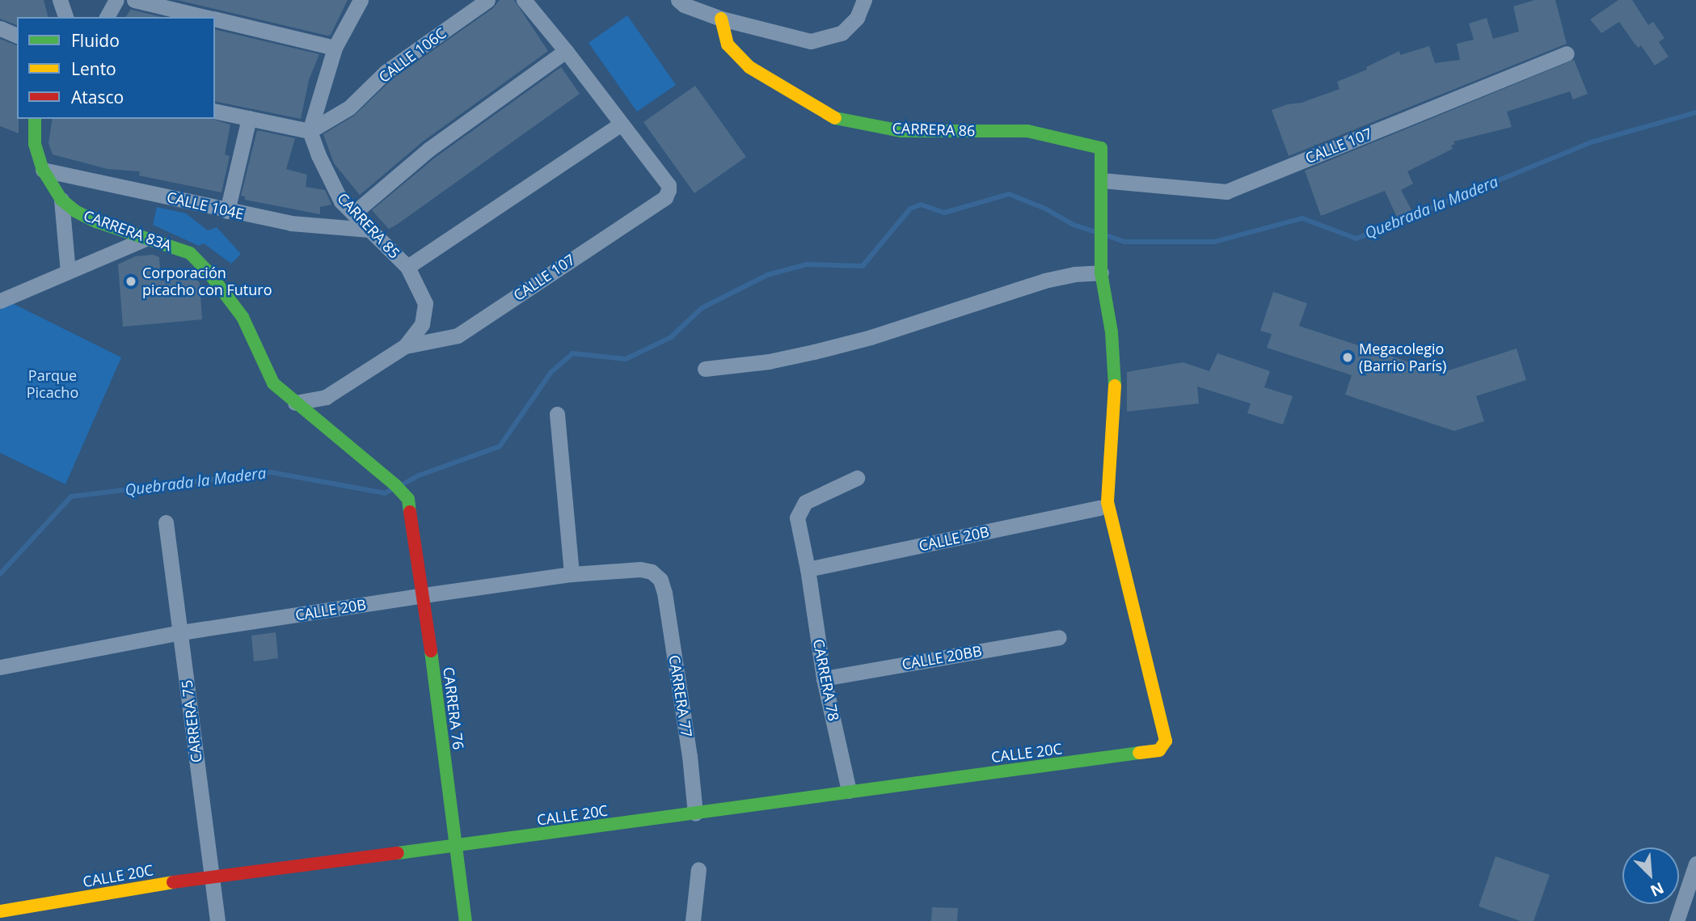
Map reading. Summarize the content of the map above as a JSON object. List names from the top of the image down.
{
  "streets": {
    "street": [
      "CALLE 106C",
      "CARRERA 86",
      "CALLE 107",
      "CALLE 104E",
      "CARRERA 85",
      "CARRERA 83A",
      "CALLE 20B",
      "CALLE 20BB",
      "CARRERA 78",
      "CARRERA 77",
      "CARRERA 76",
      "CARRERA 75",
      "CALLE 20C"
    ]
  },
  "crossings": [
    ["CALLE 106C", "CARRERA 85"],
    ["CARRERA 86", "CALLE 107"],
    ["CALLE 107", "CARRERA 85"],
    ["CALLE 107", "CARRERA 83A"],
    ["CALLE 104E", "CARRERA 85"],
    ["CALLE 104E", "CARRERA 83A"],
    ["CARRERA 83A", "CARRERA 76"],
    ["CALLE 20B", "CARRERA 78"],
    ["CALLE 20B", "CARRERA 77"],
    ["CALLE 20B", "CARRERA 76"],
    ["CALLE 20B", "CARRERA 75"],
    ["CALLE 20BB", "CARRERA 78"],
    ["CARRERA 78", "CALLE 20C"],
    ["CARRERA 77", "CALLE 20C"],
    ["CARRERA 76", "CALLE 20C"],
    ["CARRERA 75", "CALLE 20C"]
  ],
  "water": ["Quebrada la Madera"],
  "parks": ["Parque Picacho"],
  "places": ["Corporación picacho con Futuro", "Megacolegio (Barrio París)"],
  "legend": ["Fluido", "Lento", "Atasco"],
  "north": "bottom right"
}
